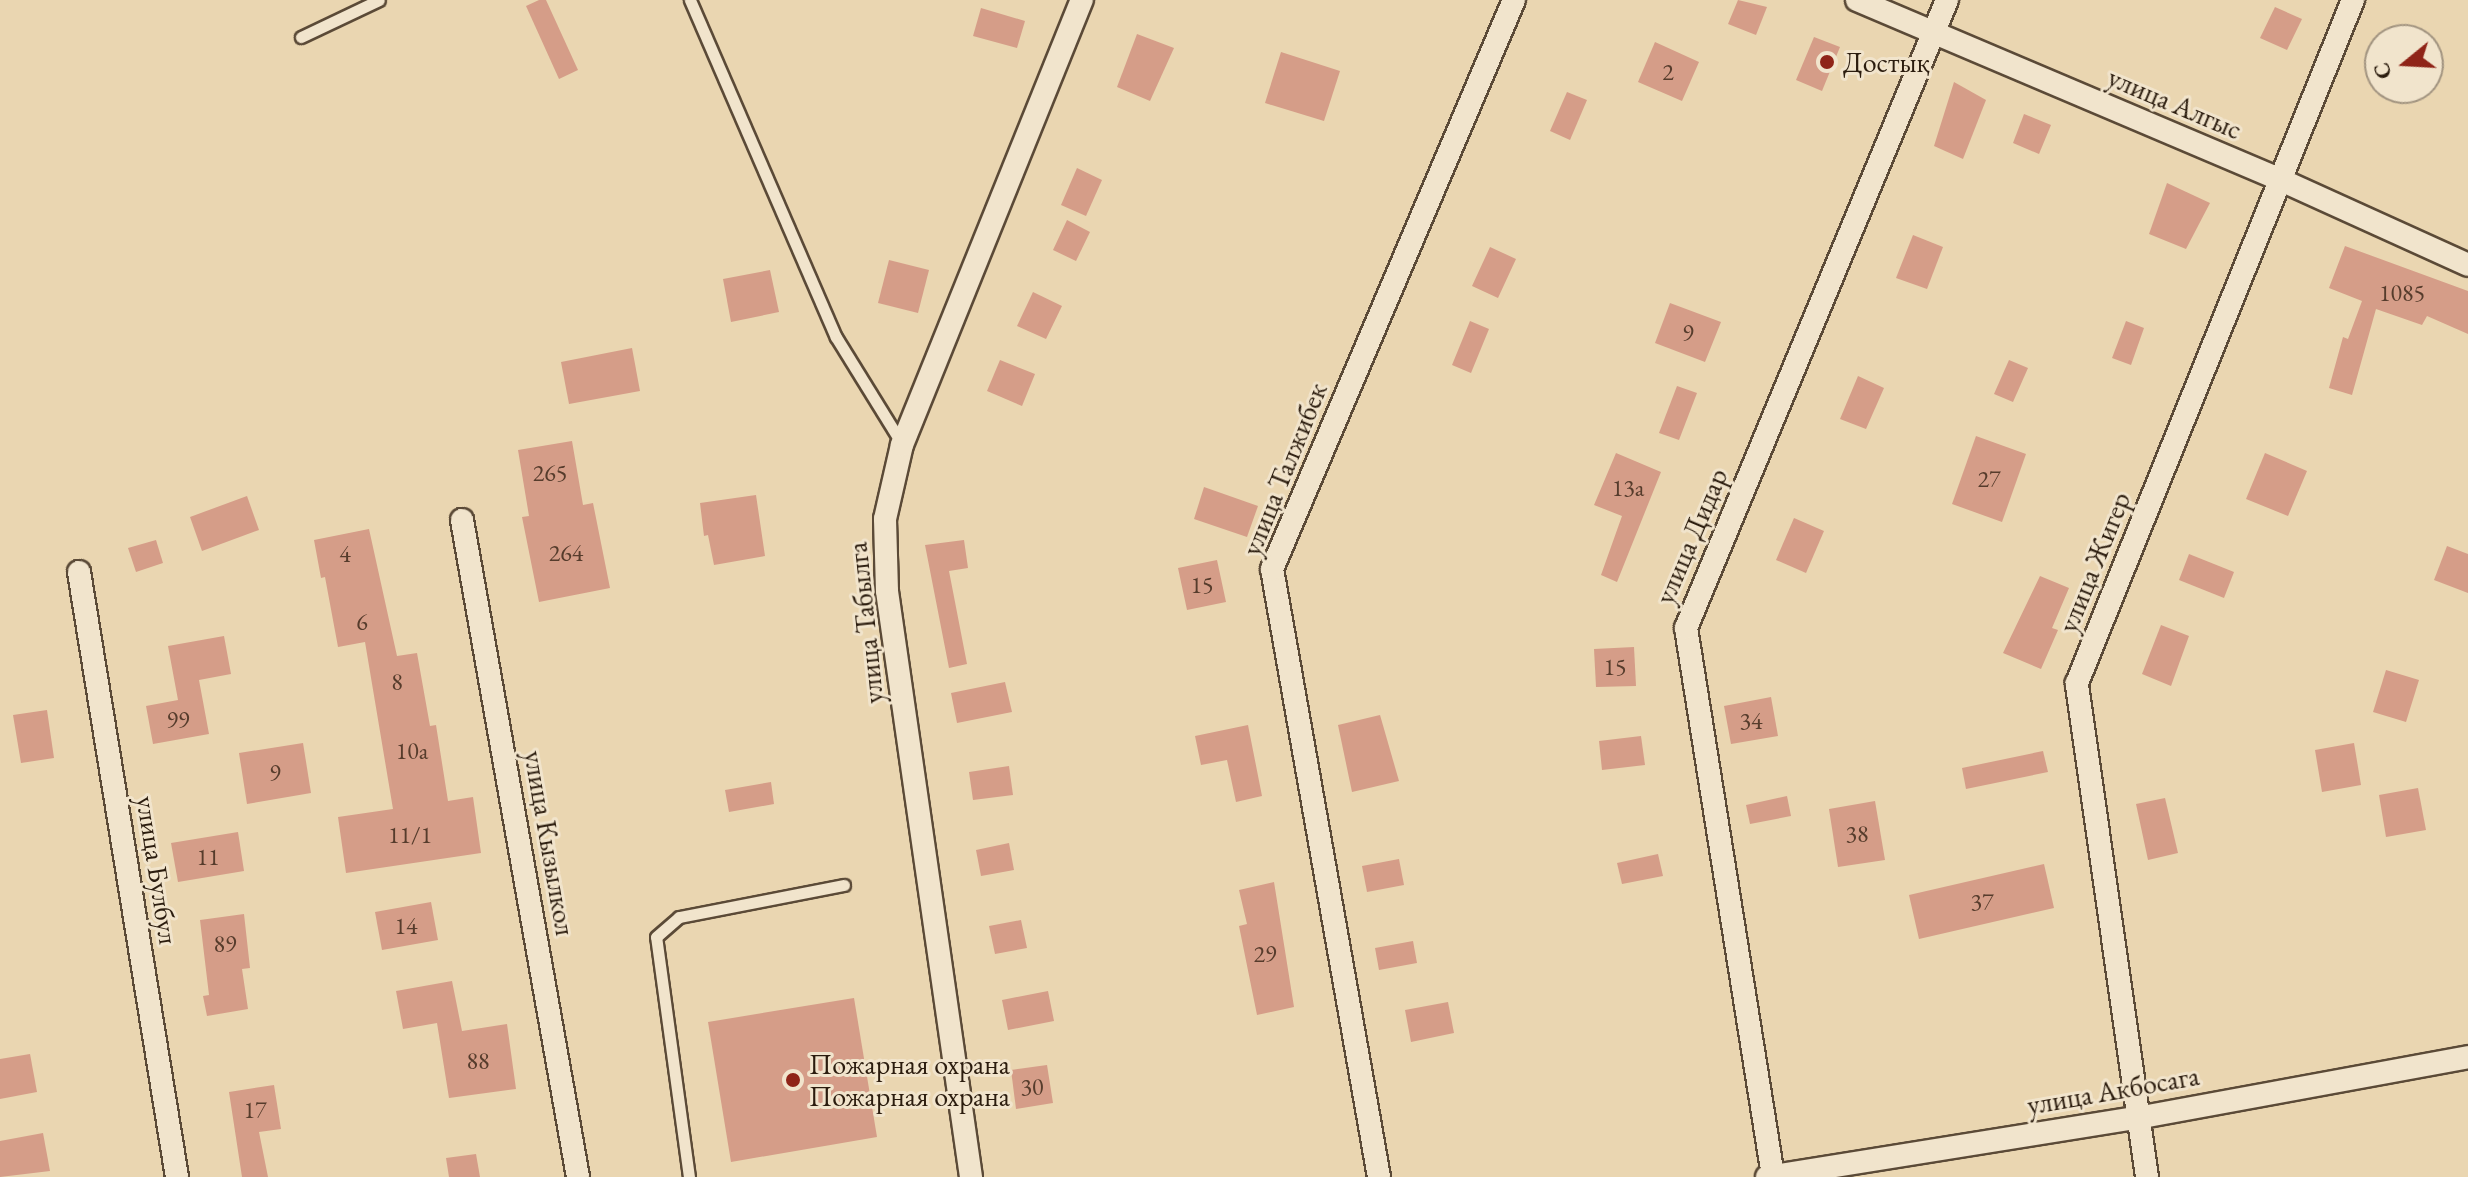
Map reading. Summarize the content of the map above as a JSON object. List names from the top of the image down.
{
  "streets": {
    "street": [
      "улица Алгыс",
      "улица Талжибек",
      "улица Дидар",
      "улица Жигер",
      "улица Табылга",
      "улица Кызылкол",
      "улица Булбул",
      "улица Акбосага"
    ]
  },
  "crossings": [
    ["улица Алгыс", "улица Дидар"],
    ["улица Алгыс", "улица Жигер"],
    ["улица Дидар", "улица Акбосага"],
    ["улица Жигер", "улица Акбосага"]
  ],
  "places": ["Достық", "Пожарная охрана Пожарная охрана"],
  "house_numbers": [
    "2",
    "1085",
    "9",
    "265",
    "27",
    "13а",
    "264",
    "4",
    "15",
    "6",
    "15",
    "8",
    "99",
    "34",
    "10а",
    "9",
    "38",
    "11/1",
    "11",
    "37",
    "14",
    "89",
    "29",
    "88",
    "30",
    "17"
  ],
  "north": "left"
}
